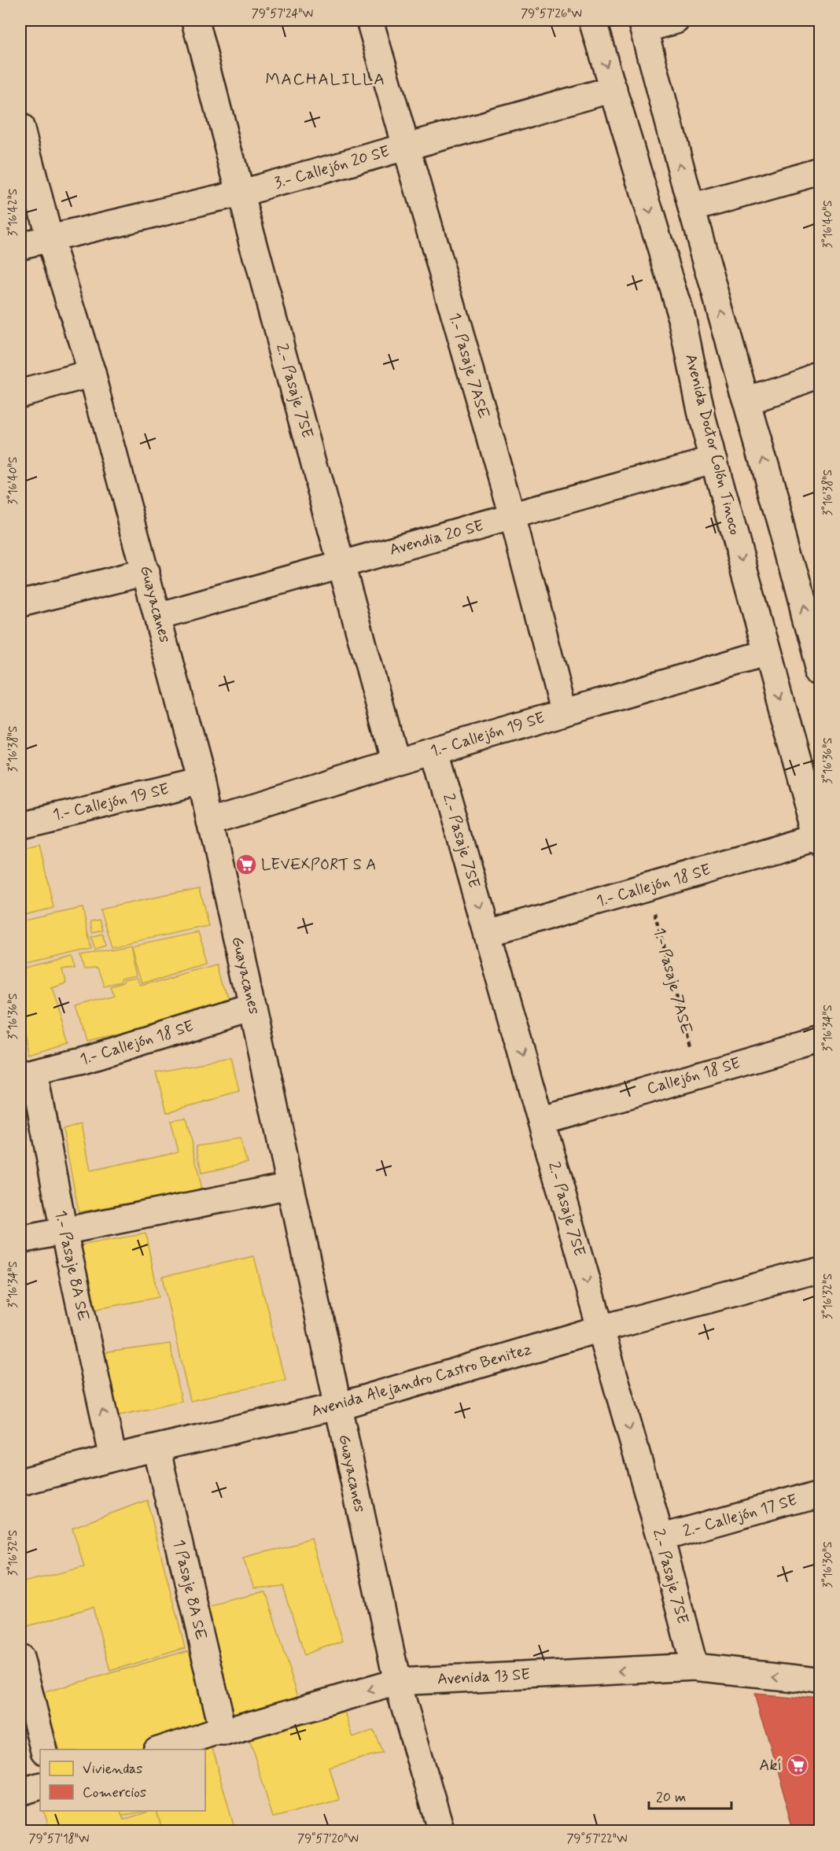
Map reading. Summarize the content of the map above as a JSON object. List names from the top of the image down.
{
  "streets": {
    "street": [
      "3.- Callejón 20 SE",
      "1.- Pasaje 7ASE",
      "2.- Pasaje 7SE",
      "Avenida Doctor Colón Tinoco",
      "Avendia 20 SE",
      "Guayacanes",
      "1.- Callejón 19 SE",
      "1.- Callejón 18 SE",
      "Callejón 18 SE",
      "1.- Pasaje 8A SE",
      "Avenida Alejandro Castro Benitez",
      "2.- Callejón 17 SE",
      "1 Pasaje 8A SE",
      "Avenida 13 SE"
    ]
  },
  "crossings": [
    ["3.- Callejón 20 SE", "1.- Pasaje 7ASE"],
    ["3.- Callejón 20 SE", "2.- Pasaje 7SE"],
    ["3.- Callejón 20 SE", "Avenida Doctor Colón Tinoco"],
    ["3.- Callejón 20 SE", "Guayacanes"],
    ["1.- Pasaje 7ASE", "Avendia 20 SE"],
    ["1.- Pasaje 7ASE", "1.- Callejón 19 SE"],
    ["1.- Pasaje 7ASE", "1.- Callejón 18 SE"],
    ["1.- Pasaje 7ASE", "Callejón 18 SE"],
    ["2.- Pasaje 7SE", "Avendia 20 SE"],
    ["2.- Pasaje 7SE", "1.- Callejón 19 SE"],
    ["2.- Pasaje 7SE", "1.- Callejón 18 SE"],
    ["2.- Pasaje 7SE", "Callejón 18 SE"],
    ["2.- Pasaje 7SE", "Avenida Alejandro Castro Benitez"],
    ["2.- Pasaje 7SE", "2.- Callejón 17 SE"],
    ["2.- Pasaje 7SE", "Avenida 13 SE"],
    ["Avenida Doctor Colón Tinoco", "Avendia 20 SE"],
    ["Avenida Doctor Colón Tinoco", "1.- Callejón 19 SE"],
    ["Avenida Doctor Colón Tinoco", "1.- Callejón 18 SE"],
    ["Avendia 20 SE", "Guayacanes"],
    ["Guayacanes", "1.- Callejón 19 SE"],
    ["Guayacanes", "1.- Callejón 18 SE"],
    ["Guayacanes", "Avenida Alejandro Castro Benitez"],
    ["Guayacanes", "Avenida 13 SE"],
    ["1.- Callejón 18 SE", "1.- Pasaje 8A SE"],
    ["1.- Pasaje 8A SE", "Avenida Alejandro Castro Benitez"],
    ["Avenida Alejandro Castro Benitez", "1 Pasaje 8A SE"],
    ["1 Pasaje 8A SE", "Avenida 13 SE"]
  ],
  "one_way": ["2.- Pasaje 7SE", "1.- Pasaje 8A SE", "Avenida 13 SE"],
  "districts": ["MACHALILLA"],
  "places": {
    "supermarket": ["LEVEXPORT S A", "Akí"]
  },
  "legend": ["Viviendas", "Comercios"],
  "scale_bar": "20 m",
  "coordinates": [
    "79°57'24\"W",
    "79°57'26\"W",
    "3°16'42\"S",
    "3°16'40\"S",
    "3°16'38\"S",
    "3°16'36\"S",
    "3°16'34\"S",
    "3°16'32\"S",
    "3°16'30\"S",
    "79°57'18\"W",
    "79°57'20\"W",
    "79°57'22\"W"
  ]
}
